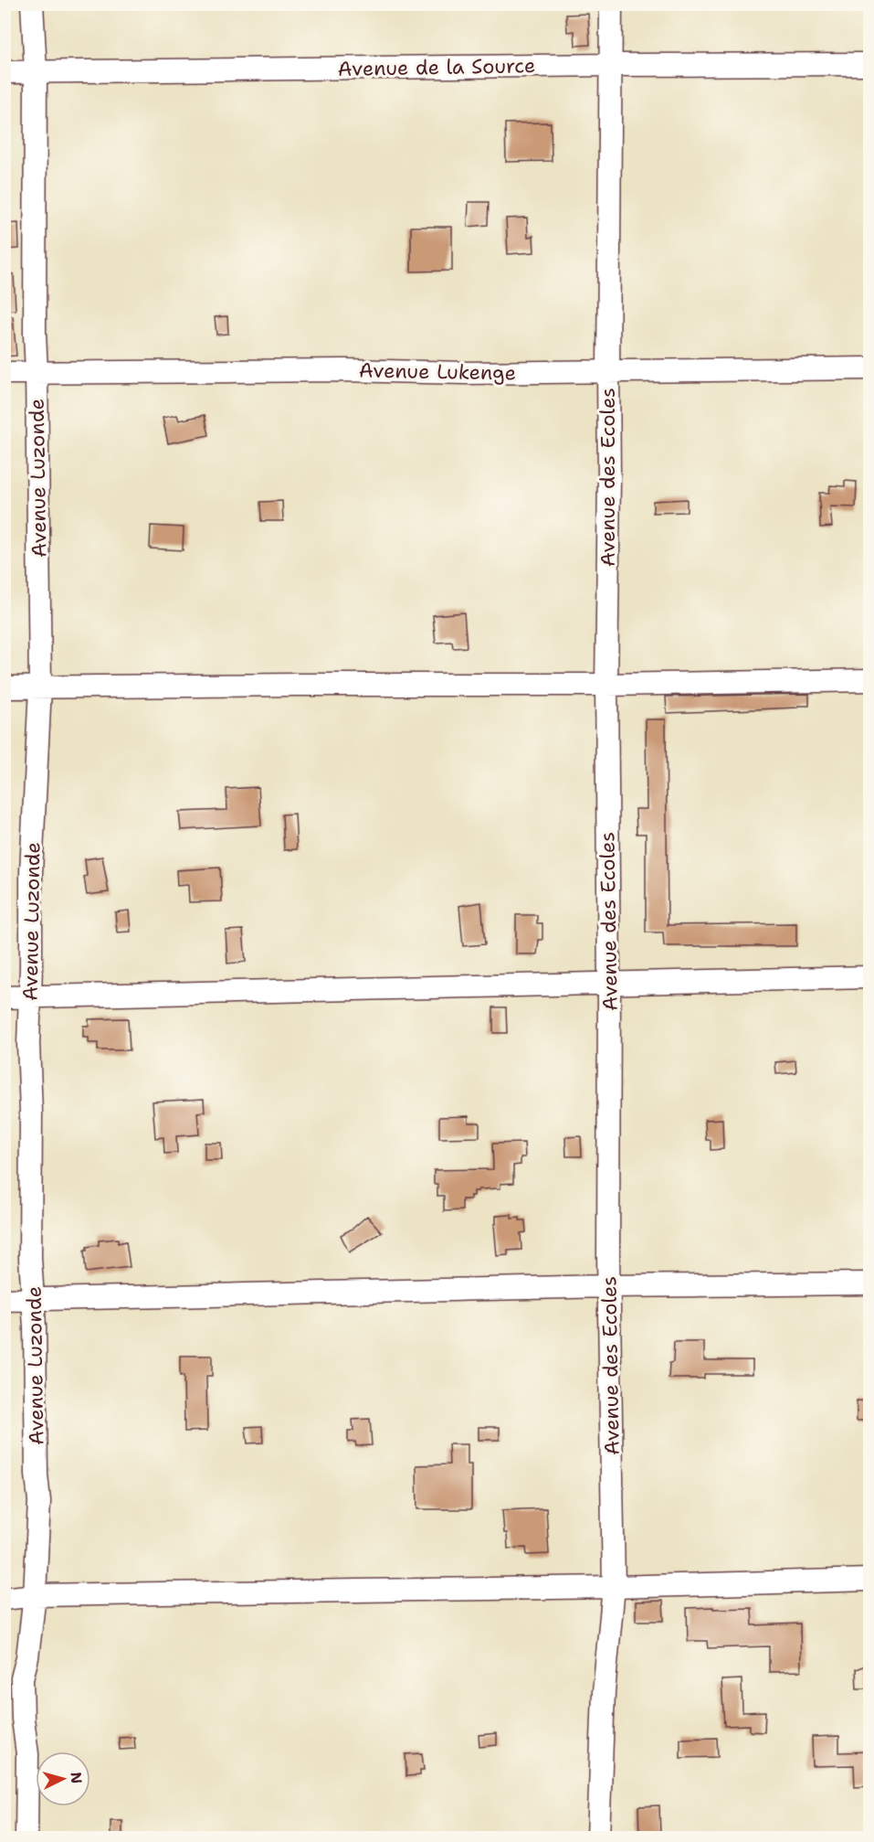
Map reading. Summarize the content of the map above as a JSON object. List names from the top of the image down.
{
  "streets": {
    "street": [
      "Avenue de la Source",
      "Avenue Lukenge",
      "Avenue des Ecoles",
      "Avenue Luzonde"
    ]
  },
  "crossings": [
    ["Avenue de la Source", "Avenue des Ecoles"],
    ["Avenue de la Source", "Avenue Luzonde"],
    ["Avenue Lukenge", "Avenue des Ecoles"],
    ["Avenue Lukenge", "Avenue Luzonde"]
  ],
  "north": "right"
}
